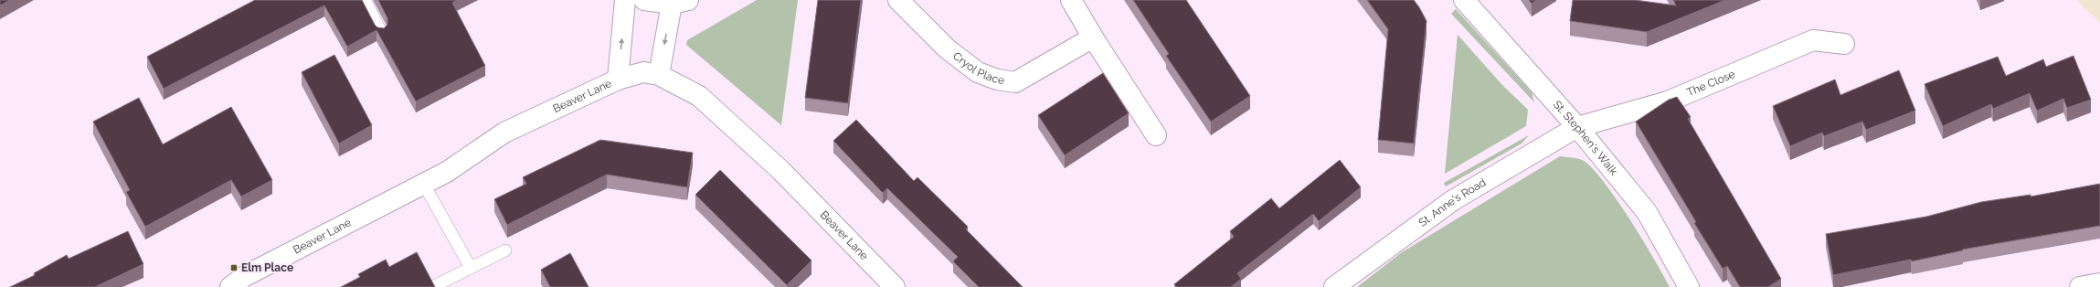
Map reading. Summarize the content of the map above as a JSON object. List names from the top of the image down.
{
  "streets": {
    "street": [
      "Cryol Place",
      "The Close",
      "Beaver Lane",
      "St. Stephen's Walk",
      "St. Anne's Road"
    ]
  },
  "crossings": [
    ["The Close", "St. Stephen's Walk"],
    ["The Close", "St. Anne's Road"],
    ["St. Stephen's Walk", "St. Anne's Road"]
  ],
  "places": {
    "transit": ["Elm Place"]
  }
}
